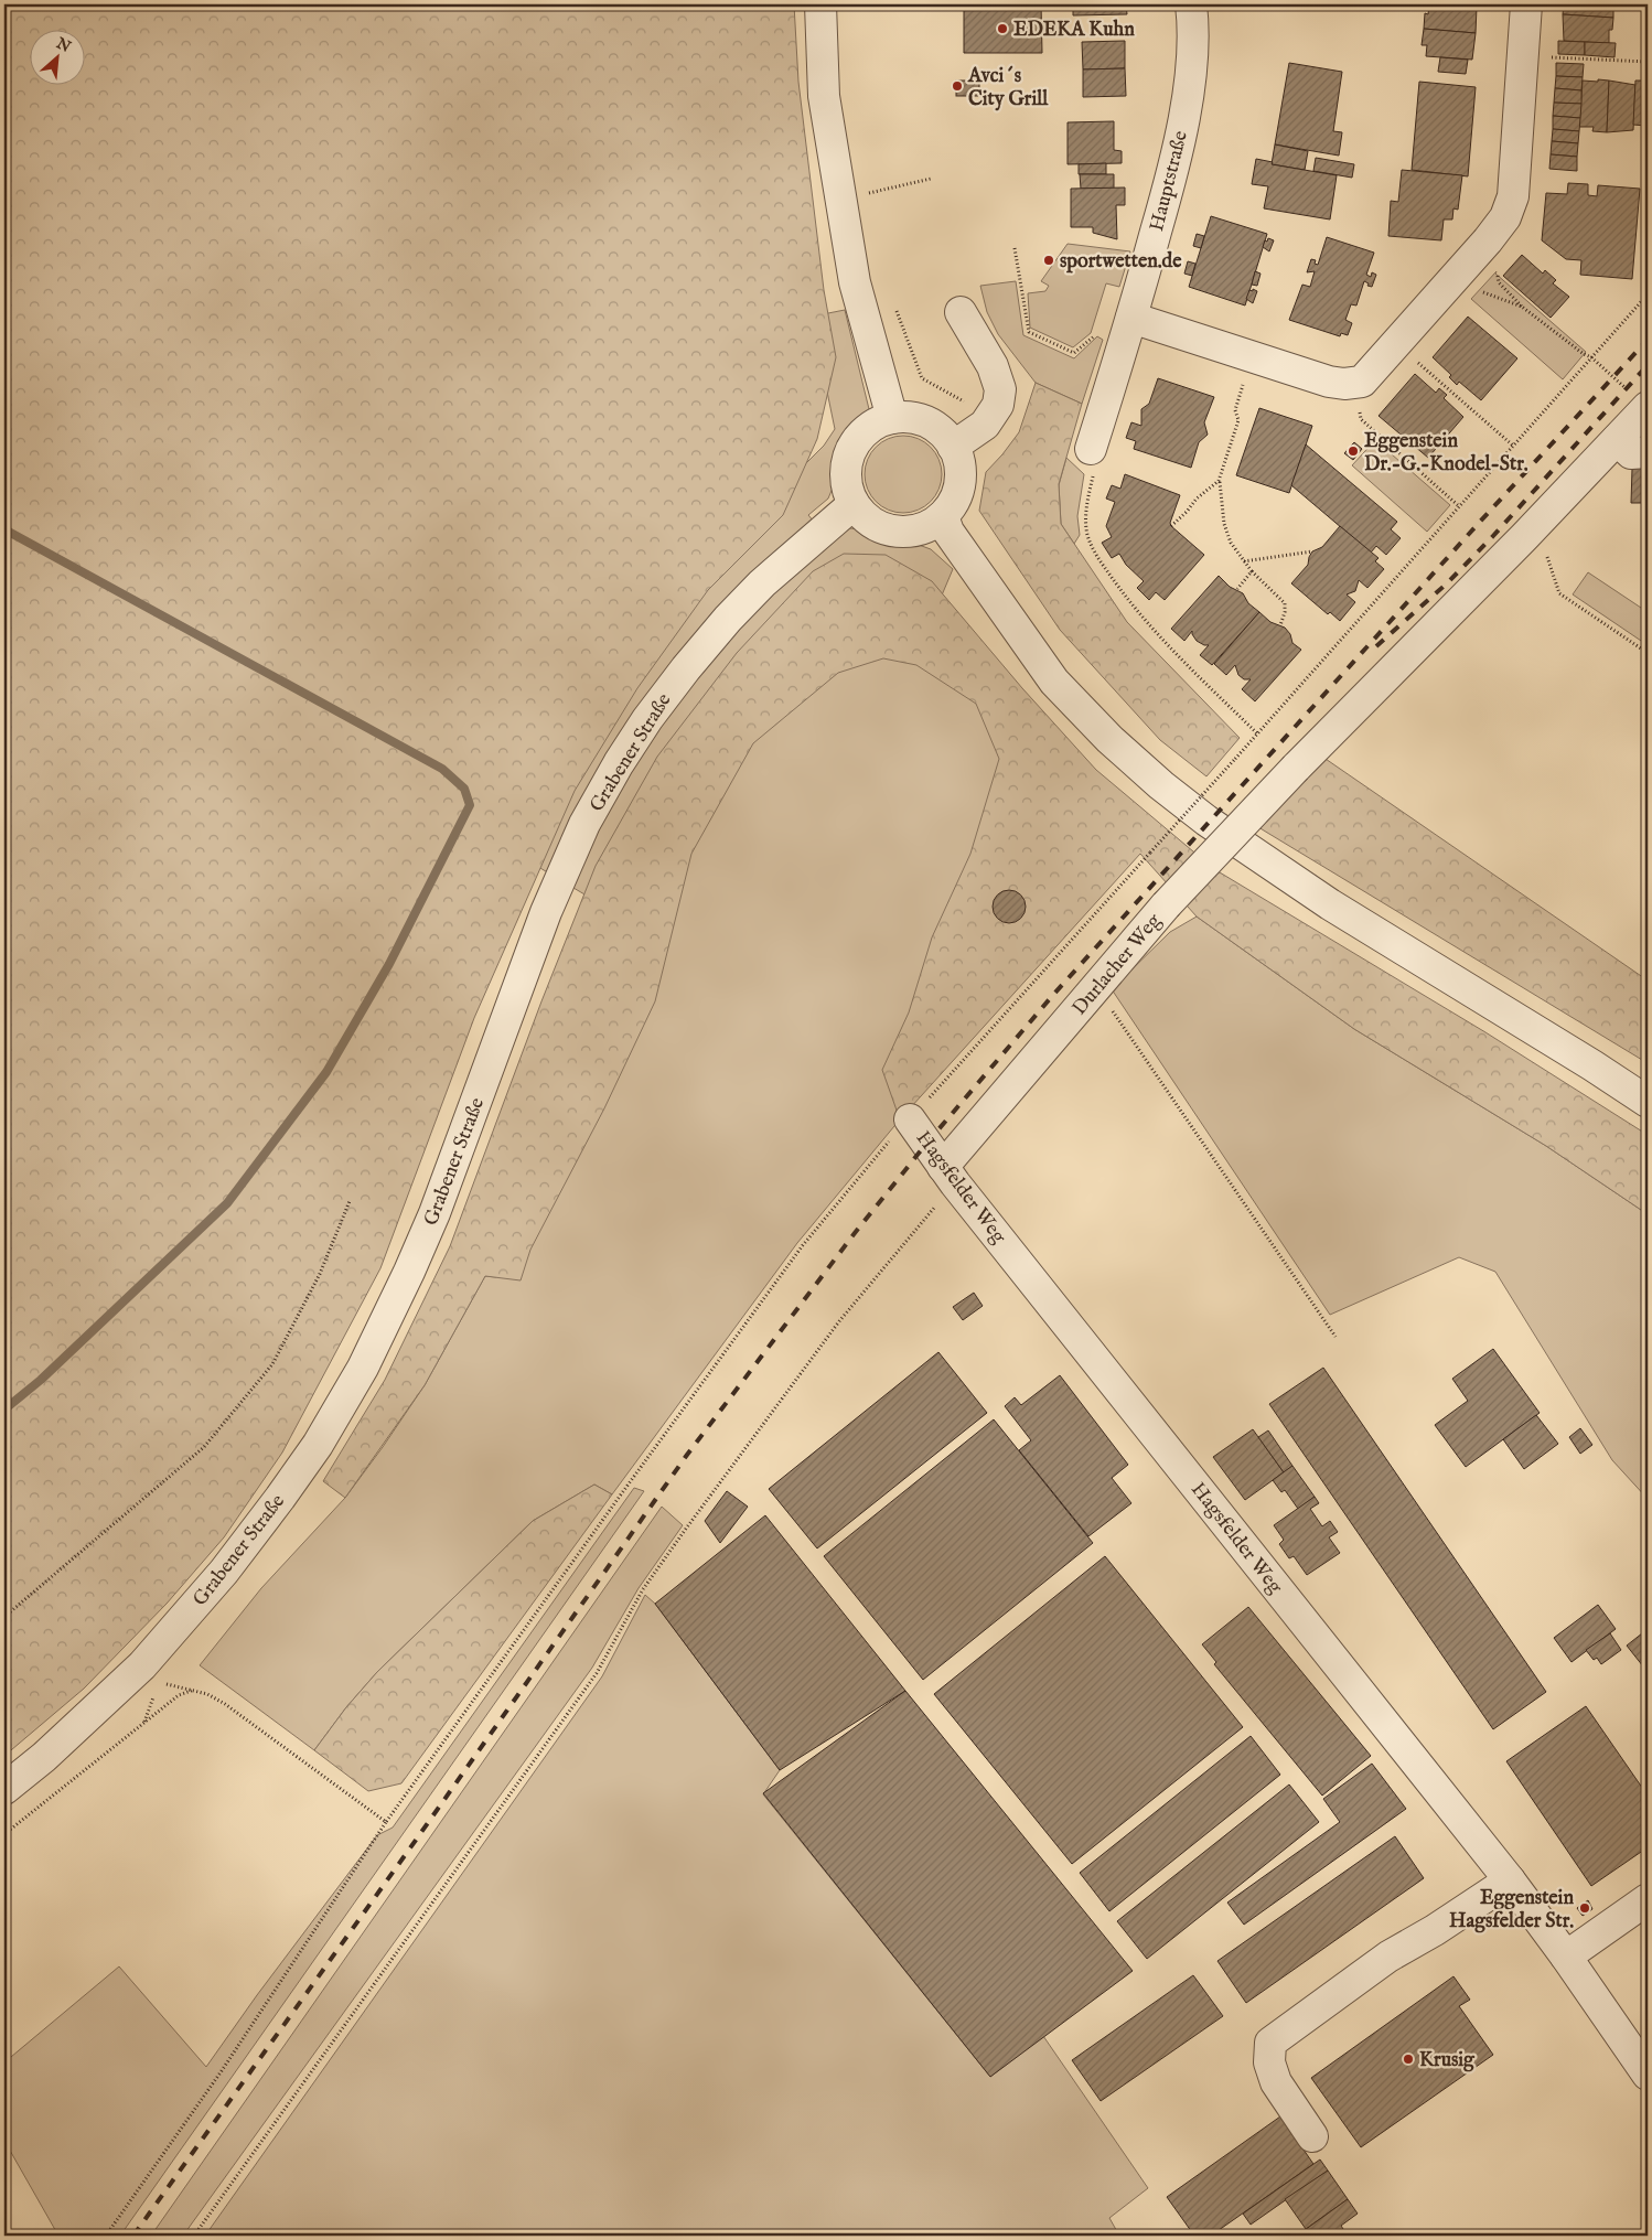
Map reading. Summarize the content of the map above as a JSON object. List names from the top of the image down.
{
  "streets": {
    "street": [
      "Hauptstraße",
      "Grabener Straße",
      "Durlacher Weg",
      "Hagsfelder Weg"
    ]
  },
  "crossings": [
    ["Durlacher Weg", "Hagsfelder Weg"]
  ],
  "places": [
    "EDEKA Kuhn",
    "Avci´s City Grill",
    "sportwetten.de",
    "Eggenstein Dr.-G.-Knodel-Str.",
    "Eggenstein Hagsfelder Str.",
    "Krusig"
  ],
  "north": "top right"
}
